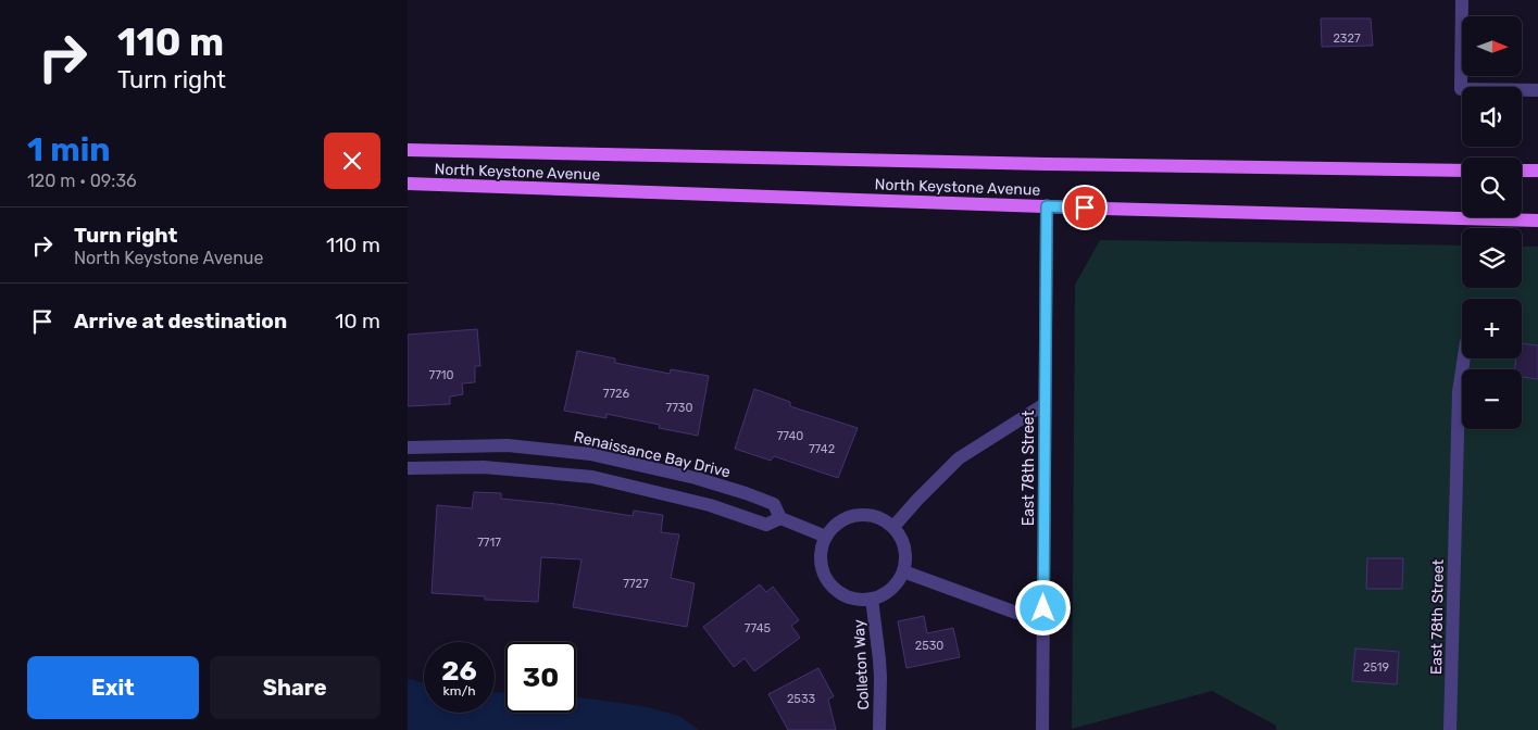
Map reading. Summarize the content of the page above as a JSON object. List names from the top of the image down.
{
  "streets": {
    "main road": ["North Keystone Avenue"],
    "street": ["Renaissance Bay Drive", "East 78th Street", "Colleton Way"]
  },
  "crossings": [
    ["North Keystone Avenue", "East 78th Street"],
    ["Renaissance Bay Drive", "Colleton Way"]
  ],
  "house_numbers": [
    "2327",
    "7710",
    "7726",
    "7730",
    "7740",
    "7742",
    "7717",
    "7727",
    "7745",
    "2530",
    "2519",
    "2533"
  ],
  "north": "right",
  "page": {
    "turn": ["110 m", "Turn right"],
    "map_buttons": ["+", "−"],
    "heading": ["1 min", "120 m · 09:36"],
    "list": [
      {
        "name": "Turn right",
        "note": "North Keystone Avenue",
        "value": "110 m"
      },
      {
        "name": "Arrive at destination",
        "value": "10 m"
      }
    ],
    "speed": "26 km/h",
    "limit": "30",
    "buttons": ["Exit", "Share"]
  }
}
